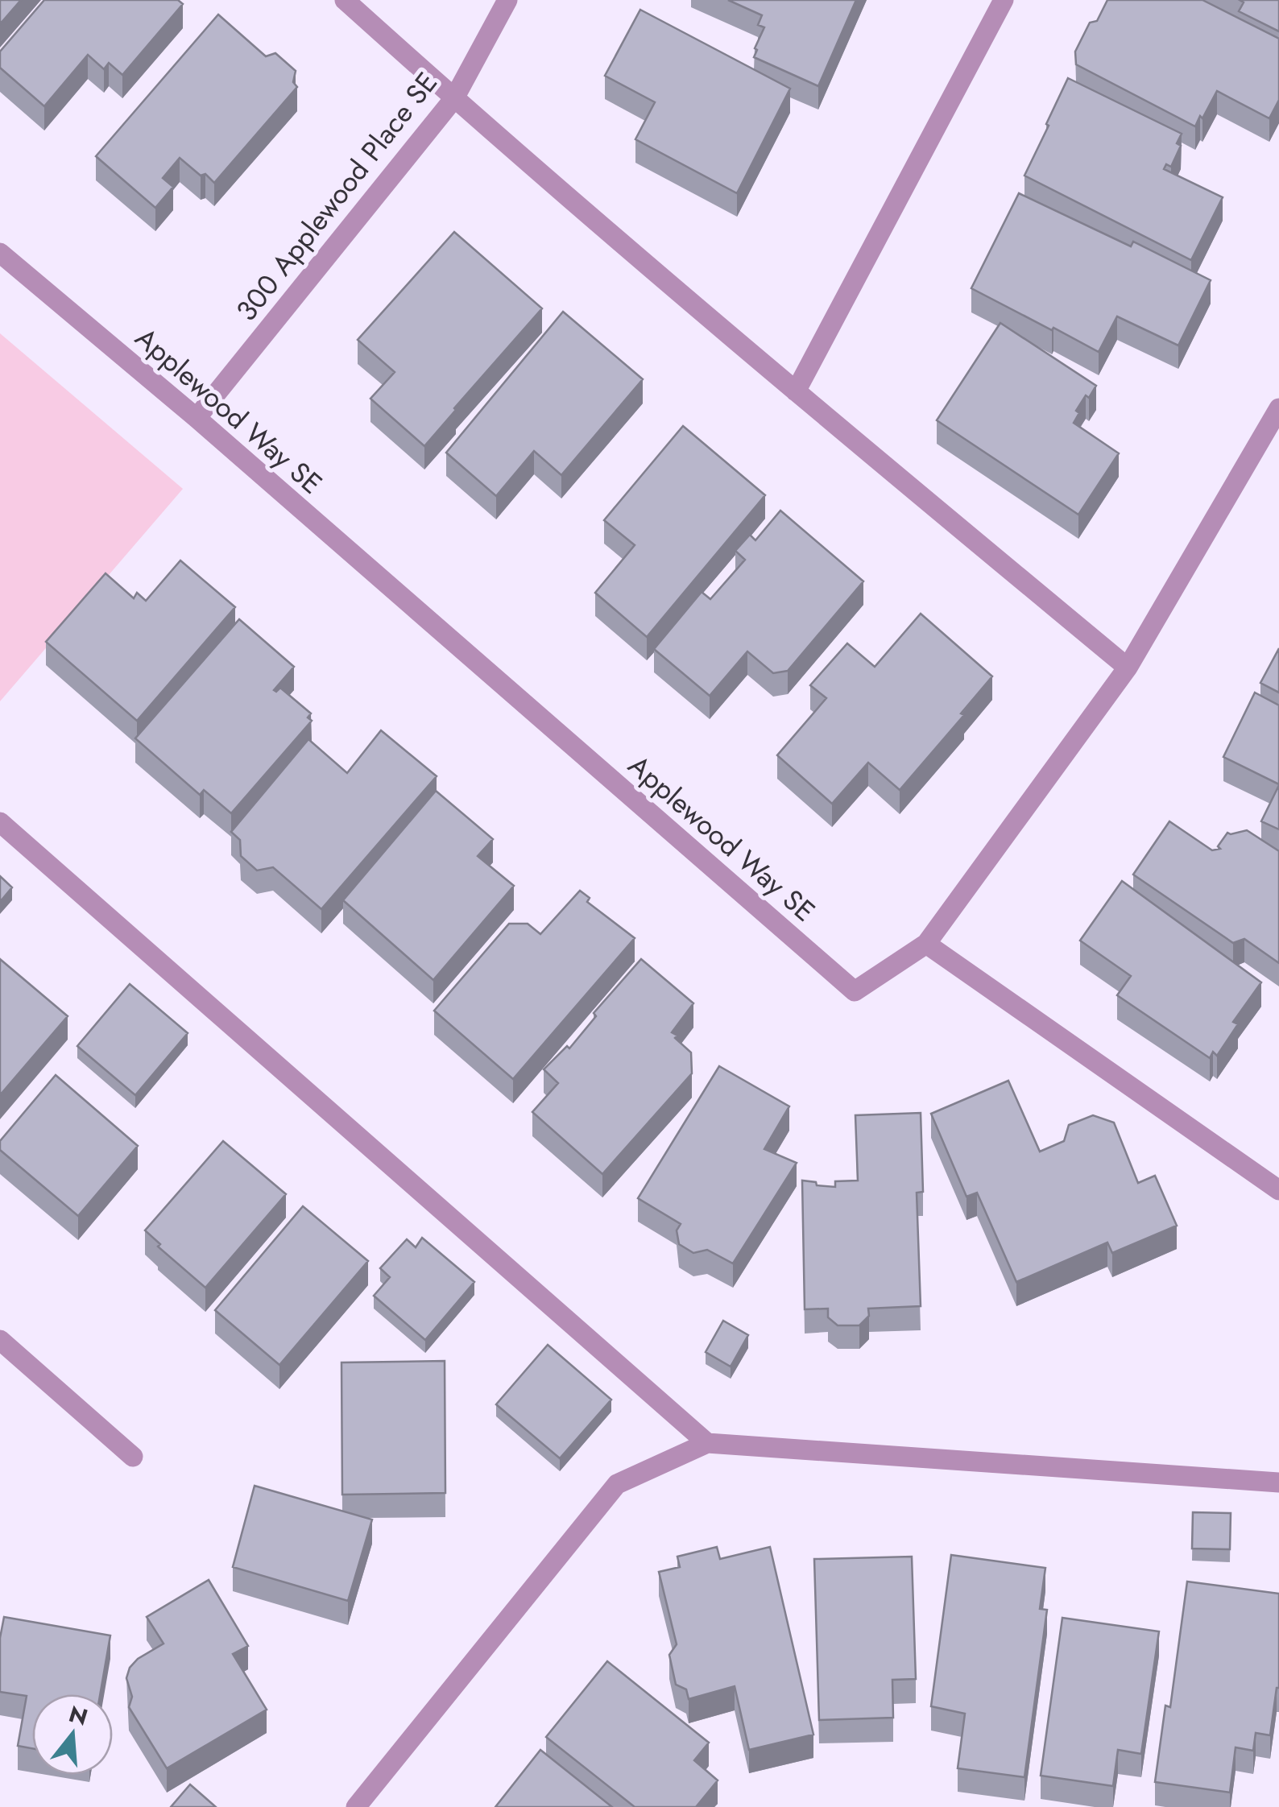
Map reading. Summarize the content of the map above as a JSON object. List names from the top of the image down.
{
  "streets": {
    "street": ["300 Applewood Place SE", "Applewood Way SE"]
  },
  "crossings": [
    ["300 Applewood Place SE", "Applewood Way SE"]
  ],
  "north": "top"
}
